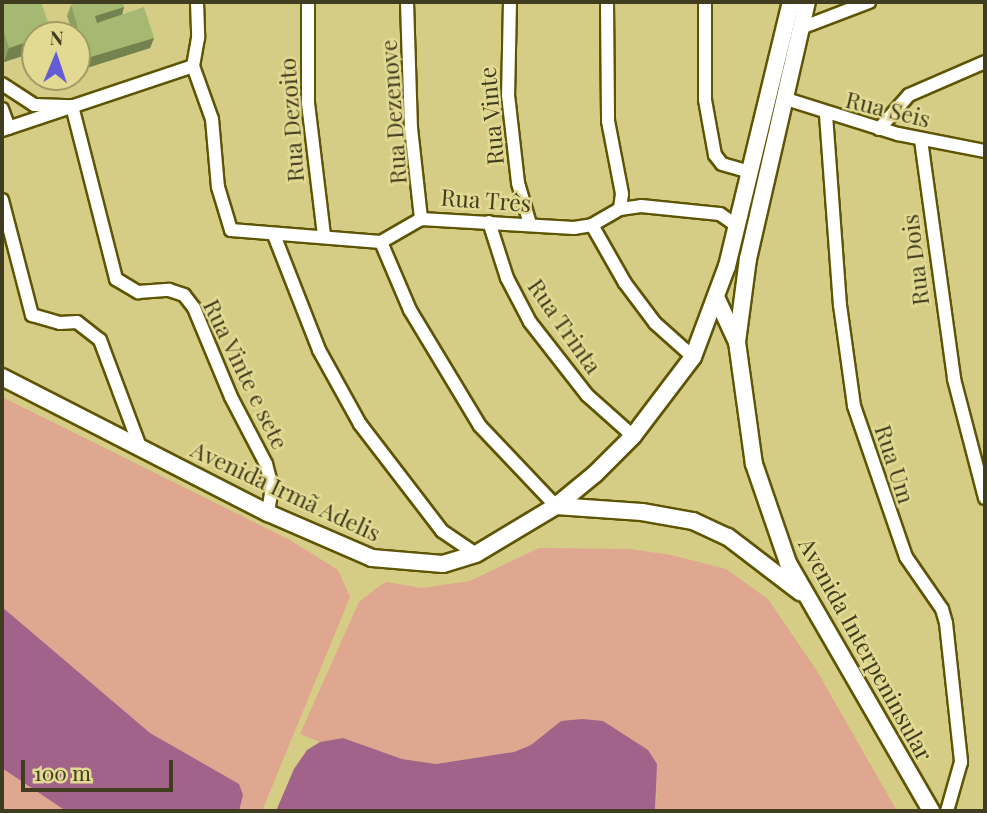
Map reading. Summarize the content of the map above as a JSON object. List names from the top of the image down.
{
  "streets": {
    "street": [
      "Rua Seis",
      "Rua Dezenove",
      "Rua Vinte",
      "Rua Dezoito",
      "Rua Três",
      "Rua Dois",
      "Rua Trinta",
      "Rua Vinte e sete",
      "Rua Um",
      "Avenida Irmã Adelis",
      "Avenida Interpeninsular"
    ]
  },
  "crossings": [
    ["Rua Seis", "Rua Dois"],
    ["Rua Seis", "Rua Um"],
    ["Rua Seis", "Avenida Interpeninsular"],
    ["Rua Dezenove", "Rua Três"],
    ["Rua Vinte", "Rua Três"],
    ["Rua Três", "Rua Trinta"],
    ["Rua Trinta", "Avenida Irmã Adelis"],
    ["Rua Vinte e sete", "Avenida Irmã Adelis"],
    ["Avenida Irmã Adelis", "Avenida Interpeninsular"]
  ],
  "scale_bar": "100 m",
  "north": "top"
}
